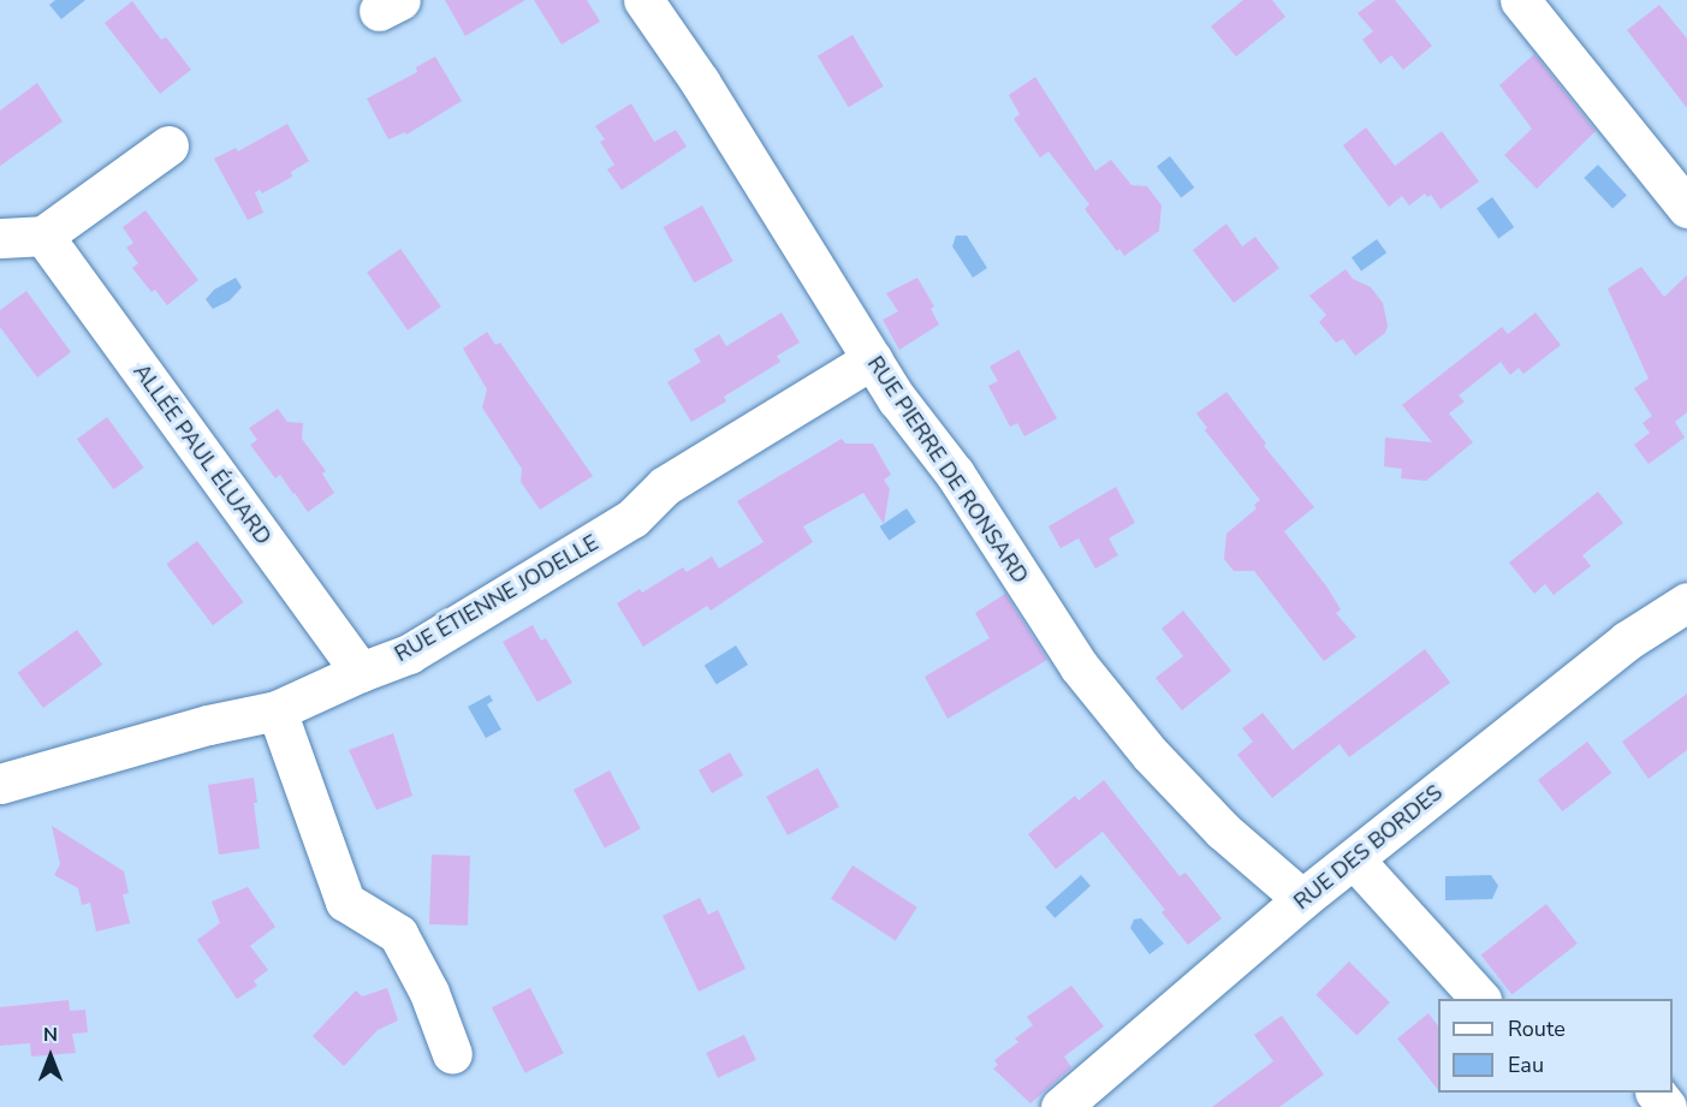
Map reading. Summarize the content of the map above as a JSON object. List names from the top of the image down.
{
  "streets": {
    "street": [
      "ALLÉE PAUL ÉLUARD",
      "RUE PIERRE DE RONSARD",
      "RUE ÉTIENNE JODELLE",
      "RUE DES BORDES"
    ]
  },
  "crossings": [
    ["ALLÉE PAUL ÉLUARD", "RUE ÉTIENNE JODELLE"],
    ["RUE PIERRE DE RONSARD", "RUE ÉTIENNE JODELLE"],
    ["RUE PIERRE DE RONSARD", "RUE DES BORDES"]
  ],
  "legend": ["Route", "Eau"],
  "north": "top"
}
